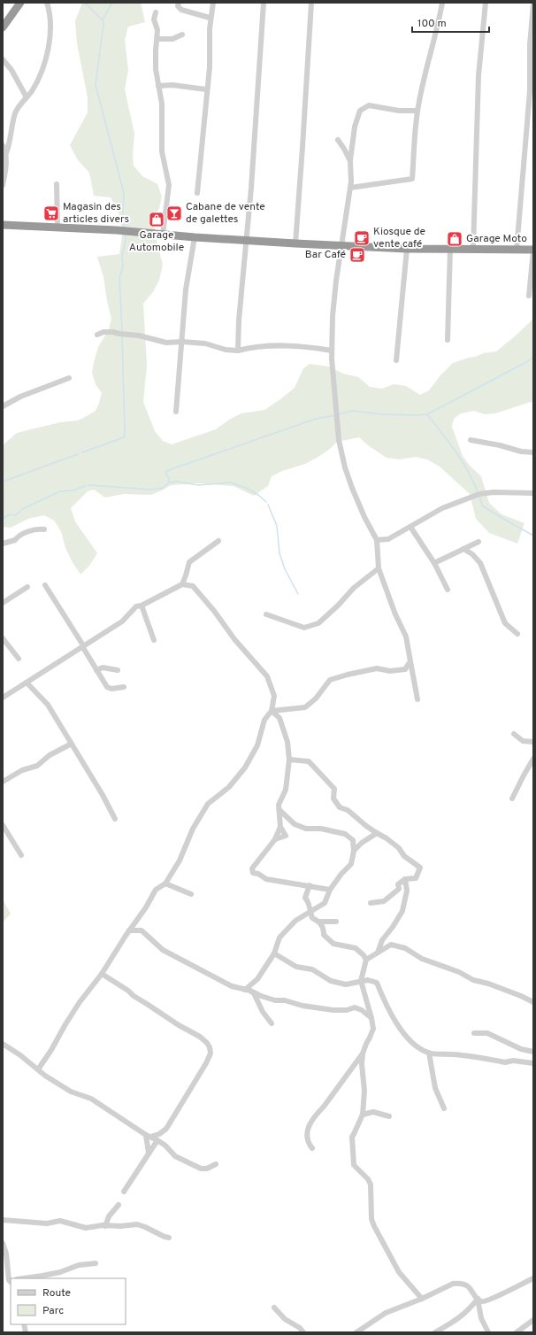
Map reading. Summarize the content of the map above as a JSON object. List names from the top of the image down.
{
  "places": {
    "supermarket": ["Magasin des articles divers"],
    "bar": ["Cabane de vente de galettes"],
    "shop": ["Garage Automobile", "Garage Moto"],
    "cafe": ["Kiosque de vente café", "Bar Café"]
  },
  "legend": ["Route", "Parc"],
  "scale_bar": "100 m"
}
